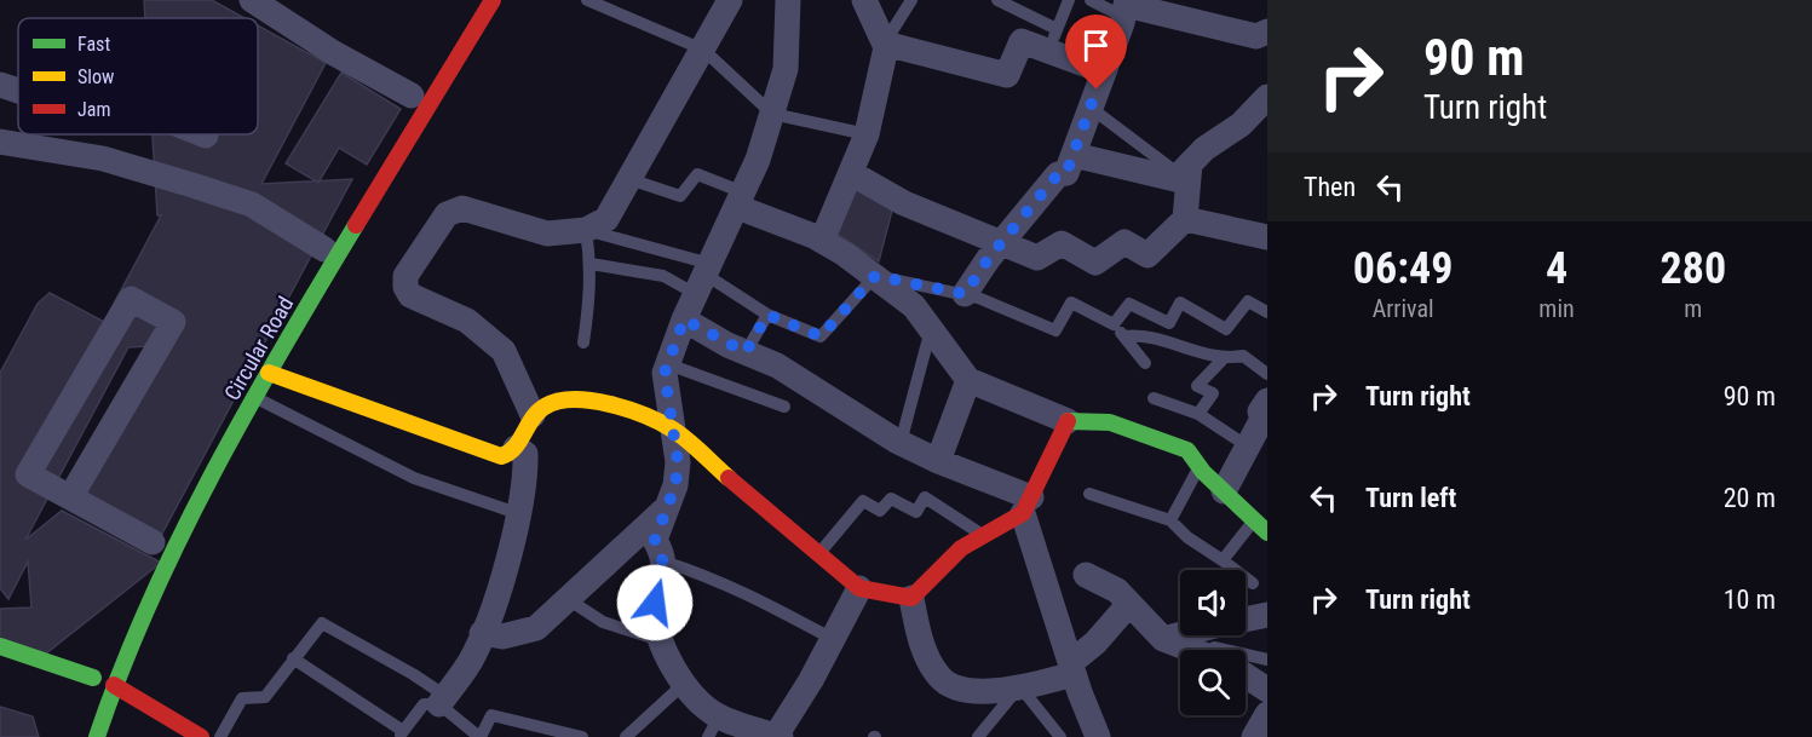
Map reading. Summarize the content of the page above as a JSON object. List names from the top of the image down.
{
  "streets": {
    "street": ["Circular Road"]
  },
  "legend": ["Fast", "Slow", "Jam"],
  "page": {
    "turn": ["90 m", "Turn right"],
    "then": "Then",
    "eta": [
      "06:49",
      "Arrival",
      "4",
      "min",
      "280",
      "m"
    ],
    "list": [
      {
        "name": "Turn right",
        "value": "90 m"
      },
      {
        "name": "Turn left",
        "value": "20 m"
      },
      {
        "name": "Turn right",
        "value": "10 m"
      }
    ]
  }
}
